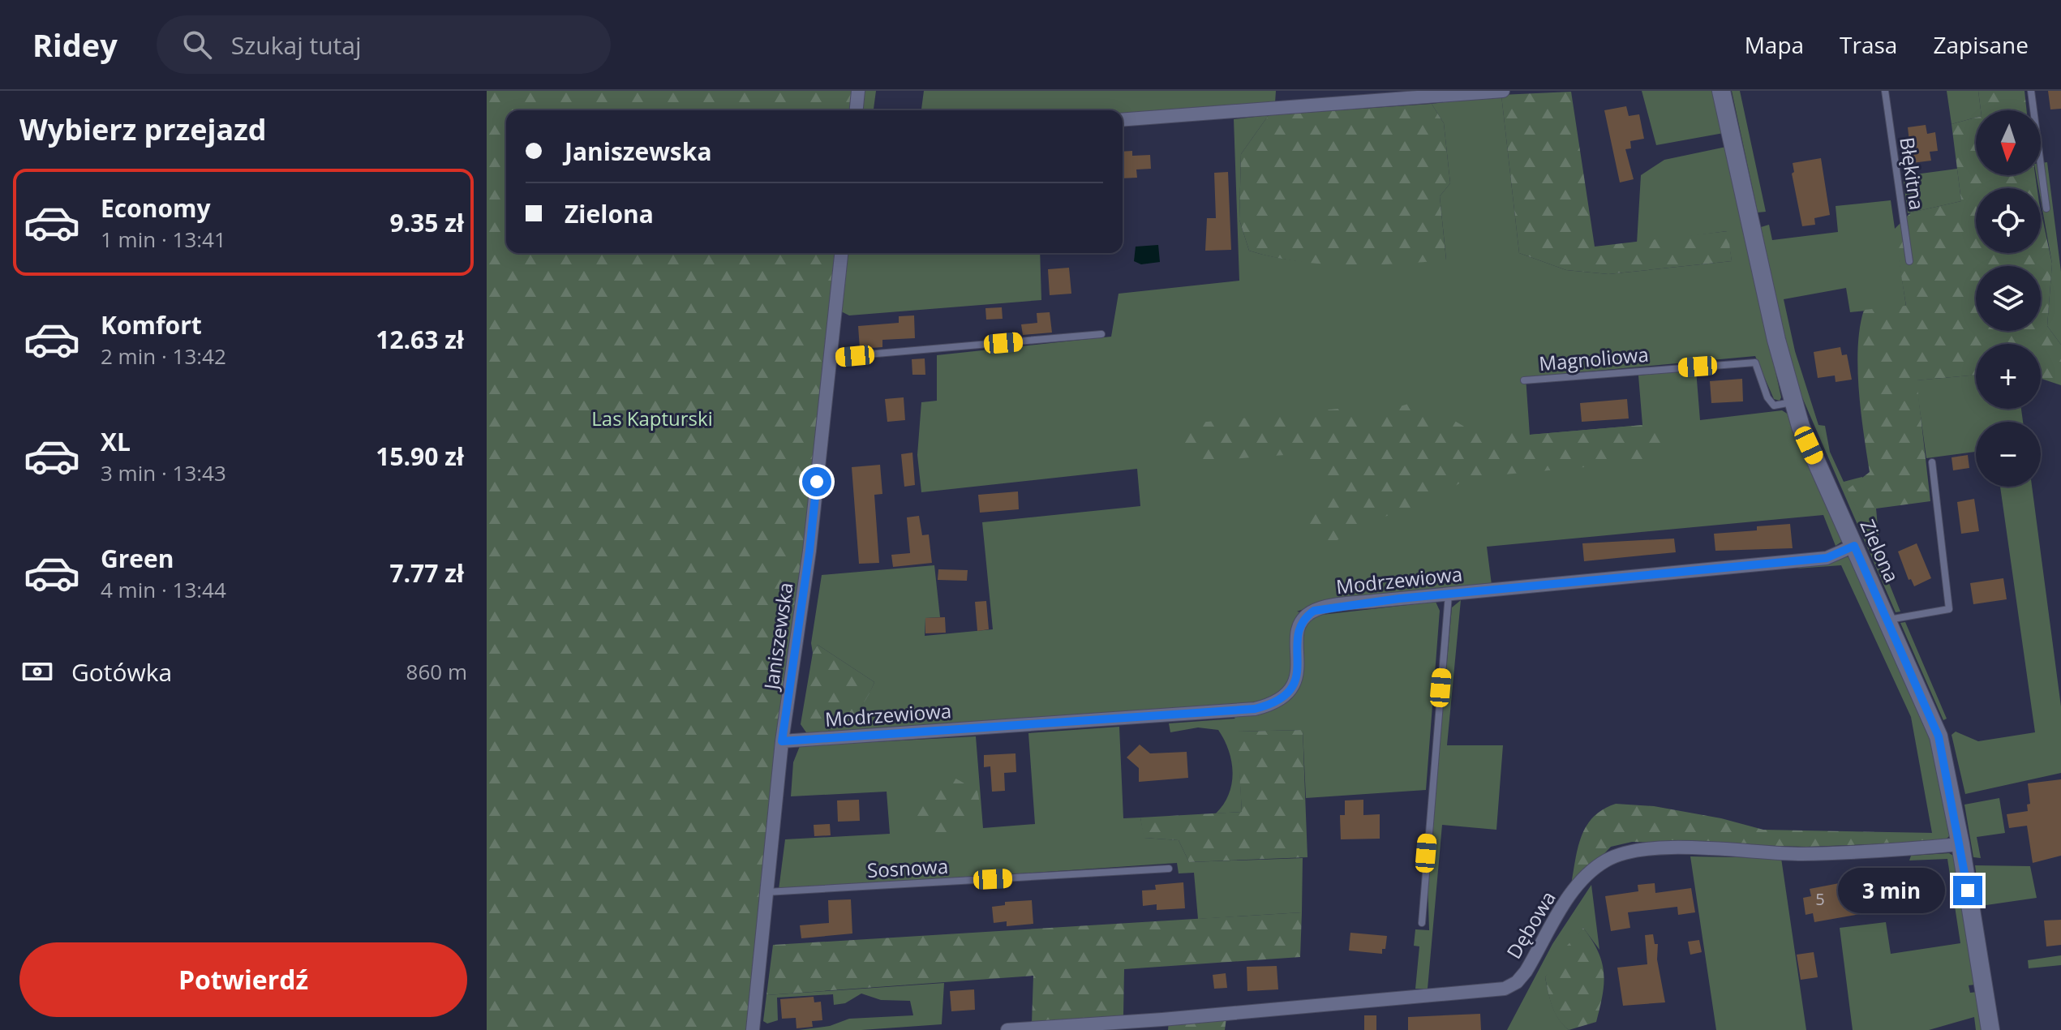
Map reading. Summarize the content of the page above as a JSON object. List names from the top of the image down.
{
  "streets": {
    "street": [
      "Zielona",
      "Modrzewiowa",
      "Janiszewska",
      "Dębowa"
    ],
    "lane": ["Błękitna", "Magnoliowa", "Sosnowa"]
  },
  "crossings": [
    ["Magnoliowa", "Zielona"],
    ["Zielona", "Modrzewiowa"],
    ["Zielona", "Dębowa"],
    ["Modrzewiowa", "Janiszewska"],
    ["Janiszewska", "Sosnowa"]
  ],
  "parks": ["Las Kapturski"],
  "house_numbers": ["5"],
  "north": "bottom",
  "page": {
    "header": "Ridey",
    "search": "Szukaj tutaj",
    "nav": ["Mapa", "Trasa", "Zapisane"],
    "heading": "Wybierz przejazd",
    "map_buttons": ["+", "−"],
    "banner": ["Janiszewska", "Zielona"],
    "list": [
      {
        "name": "Economy",
        "note": "1 min · 13:41",
        "value": "9.35 zł"
      },
      {
        "name": "Komfort",
        "note": "2 min · 13:42",
        "value": "12.63 zł"
      },
      {
        "name": "XL",
        "note": "3 min · 13:43",
        "value": "15.90 zł"
      },
      {
        "name": "Green",
        "note": "4 min · 13:44",
        "value": "7.77 zł"
      }
    ],
    "pay": ["Gotówka", "860 m"],
    "bubble": "3 min",
    "buttons": "Potwierdź"
  }
}
